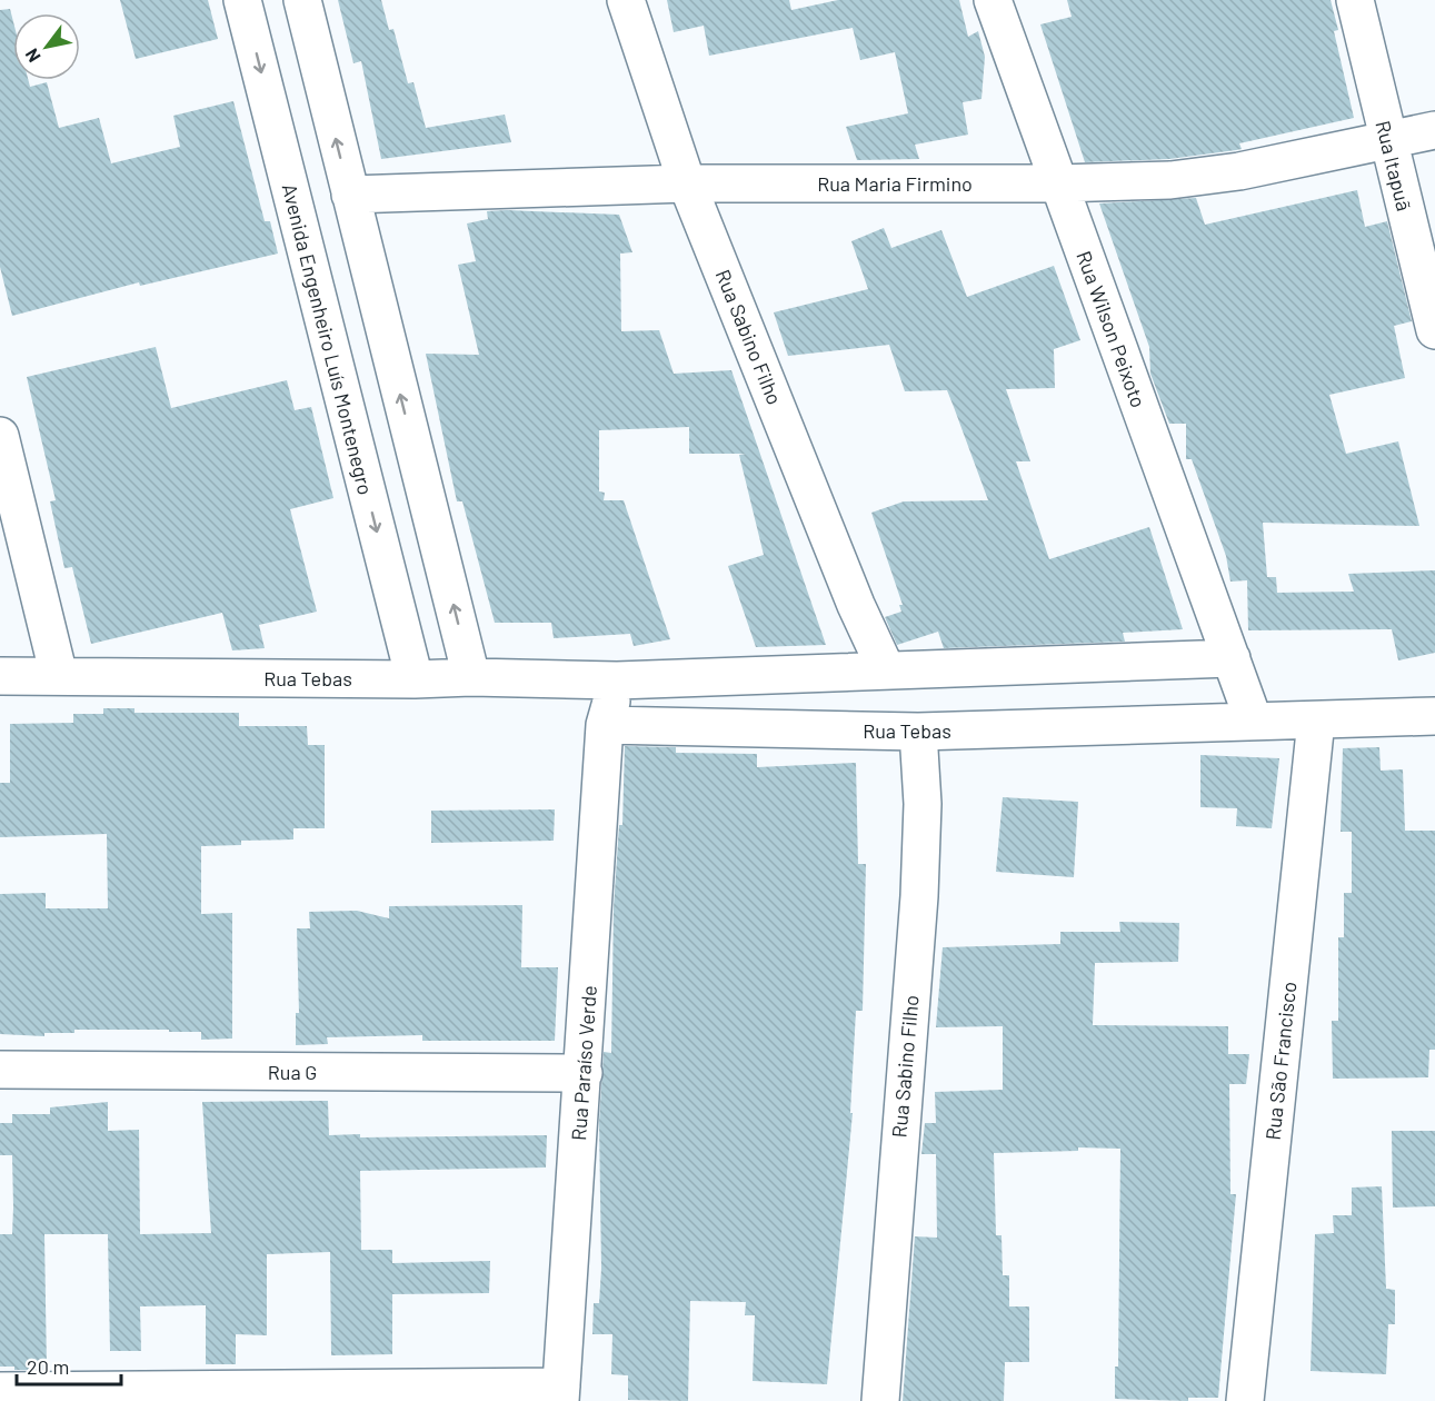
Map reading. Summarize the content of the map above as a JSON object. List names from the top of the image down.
{
  "streets": {
    "street": [
      "Rua Itapuã",
      "Rua Maria Firmino",
      "Rua Wilson Peixoto",
      "Rua Sabino Filho",
      "Avenida Engenheiro Luís Montenegro",
      "Rua Tebas",
      "Rua São Francisco",
      "Rua Paraíso Verde",
      "Rua G"
    ]
  },
  "crossings": [
    ["Rua Itapuã", "Rua Maria Firmino"],
    ["Rua Maria Firmino", "Rua Wilson Peixoto"],
    ["Rua Maria Firmino", "Rua Sabino Filho"],
    ["Rua Wilson Peixoto", "Rua Tebas"],
    ["Rua Sabino Filho", "Rua Tebas"],
    ["Avenida Engenheiro Luís Montenegro", "Rua Tebas"],
    ["Rua Tebas", "Rua São Francisco"],
    ["Rua Tebas", "Rua Paraíso Verde"],
    ["Rua Paraíso Verde", "Rua G"]
  ],
  "scale_bar": "20 m",
  "north": "bottom left"
}
